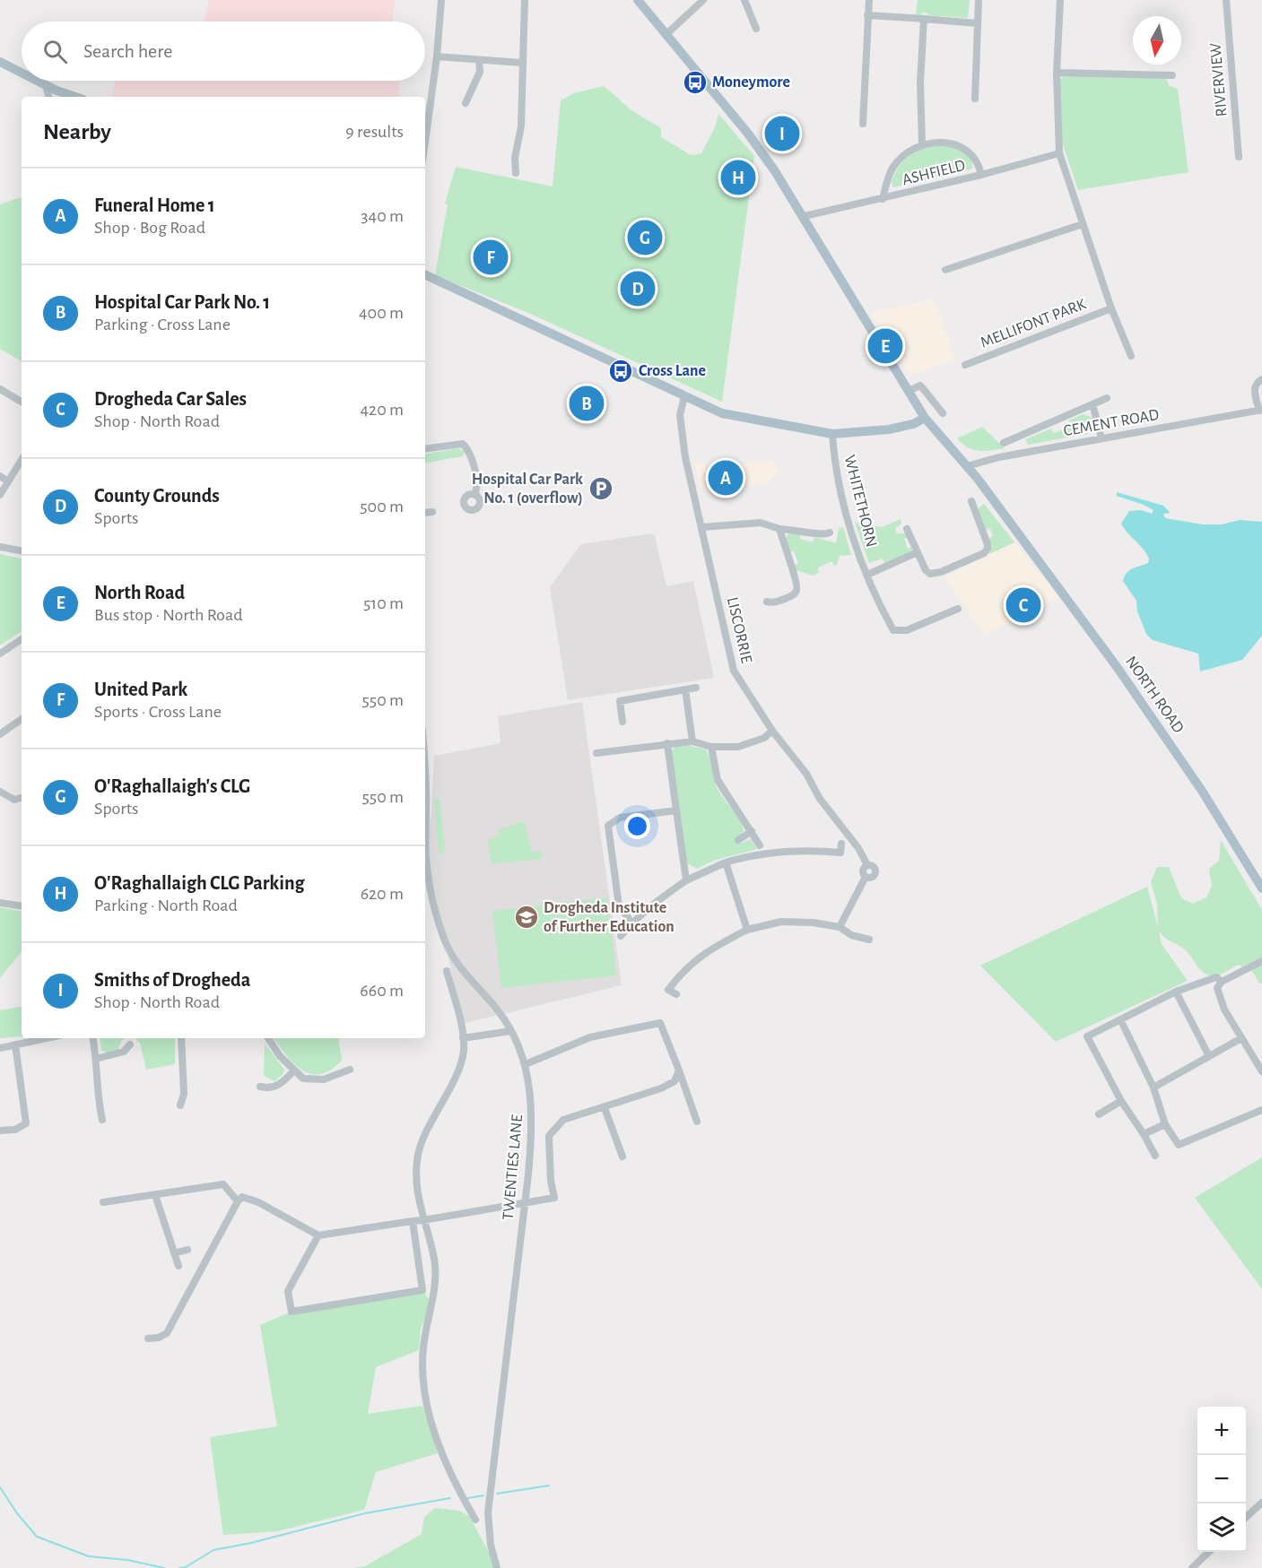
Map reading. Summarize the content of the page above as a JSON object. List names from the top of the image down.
{
  "streets": {
    "main road": ["NORTH ROAD"],
    "street": [
      "RIVERVIEW",
      "ASHFIELD",
      "MELLIFONT PARK",
      "CEMENT ROAD",
      "WHITETHORN",
      "LISCORRIE",
      "TWENTIES LANE"
    ]
  },
  "crossings": [
    ["ASHFIELD", "NORTH ROAD"],
    ["CEMENT ROAD", "NORTH ROAD"]
  ],
  "places": {
    "bus stop": ["Moneymore", "Cross Lane"],
    "parking": ["Hospital Car Park No. 1 (overflow)"],
    "school or university": ["Drogheda Institute of Further Education"]
  },
  "north": "bottom",
  "page": {
    "search": "Search here",
    "heading": ["Nearby", "9 results"],
    "pins": [
      "I",
      "H",
      "G",
      "F",
      "D",
      "E",
      "B",
      "A",
      "C"
    ],
    "list": [
      {
        "mark": "A",
        "name": "Funeral Home 1",
        "note": "Shop · Bog Road",
        "value": "340 m"
      },
      {
        "mark": "B",
        "name": "Hospital Car Park No. 1",
        "note": "Parking · Cross Lane",
        "value": "400 m"
      },
      {
        "mark": "C",
        "name": "Drogheda Car Sales",
        "note": "Shop · North Road",
        "value": "420 m"
      },
      {
        "mark": "D",
        "name": "County Grounds",
        "note": "Sports",
        "value": "500 m"
      },
      {
        "mark": "E",
        "name": "North Road",
        "note": "Bus stop · North Road",
        "value": "510 m"
      },
      {
        "mark": "F",
        "name": "United Park",
        "note": "Sports · Cross Lane",
        "value": "550 m"
      },
      {
        "mark": "G",
        "name": "O'Raghallaigh's CLG",
        "note": "Sports",
        "value": "550 m"
      },
      {
        "mark": "H",
        "name": "O'Raghallaigh CLG Parking",
        "note": "Parking · North Road",
        "value": "620 m"
      },
      {
        "mark": "I",
        "name": "Smiths of Drogheda",
        "note": "Shop · North Road",
        "value": "660 m"
      }
    ],
    "map_buttons": ["+", "−"]
  }
}
